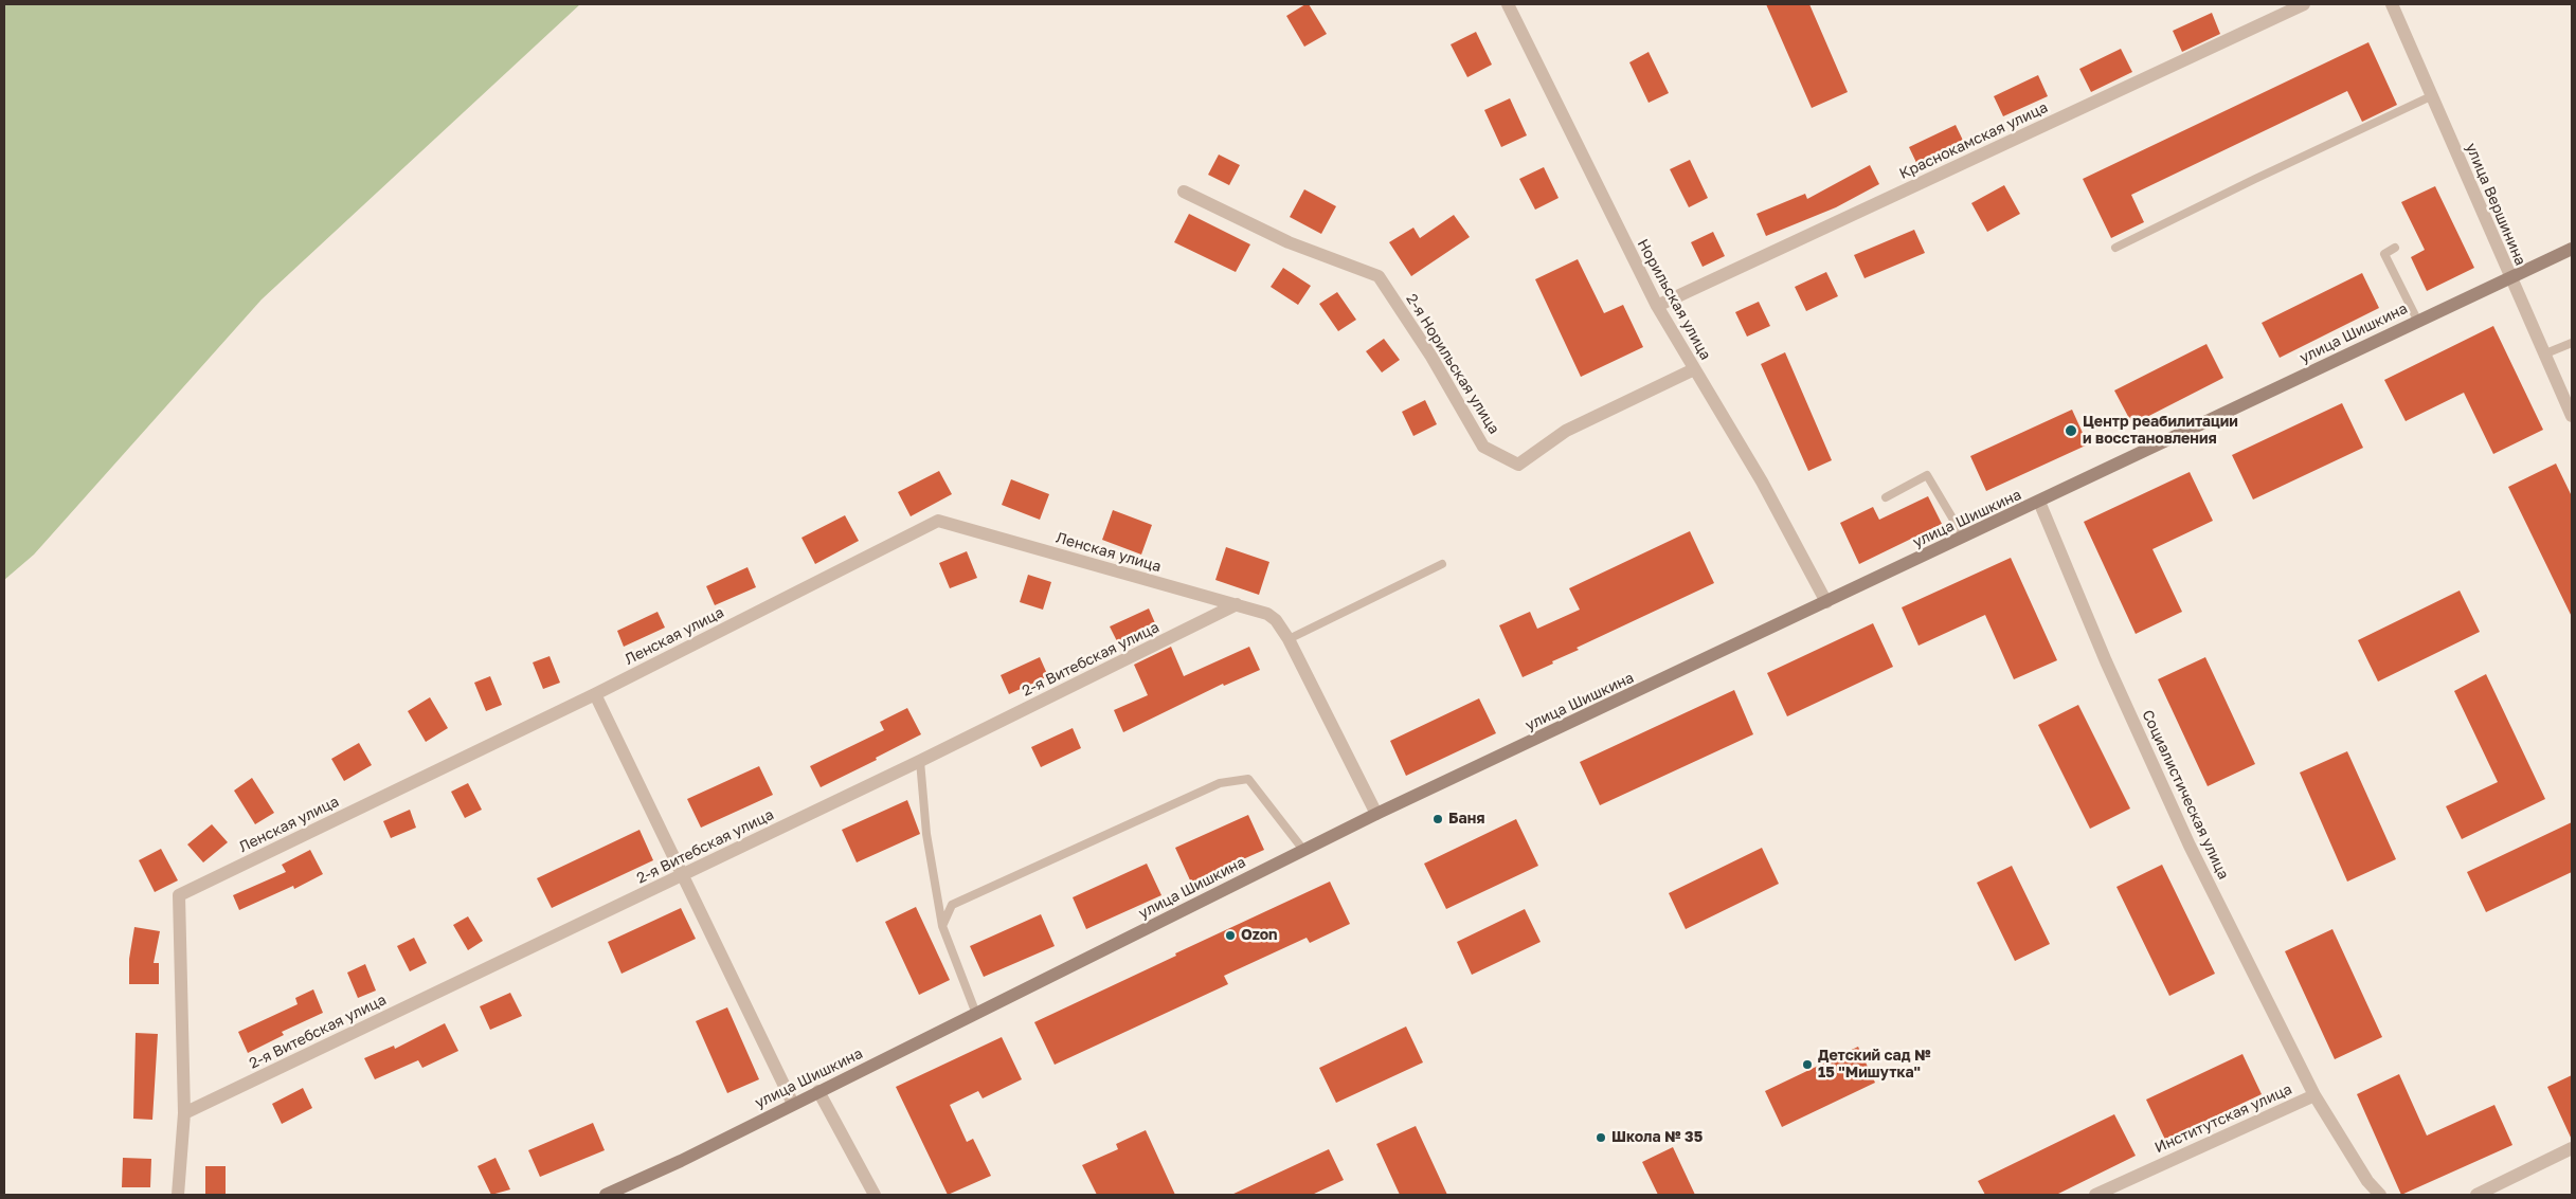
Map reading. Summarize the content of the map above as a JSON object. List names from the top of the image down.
{
  "streets": {
    "main road": ["улица Шишкина"],
    "street": [
      "Краснокамская улица",
      "улица Вершинина",
      "Норильская улица",
      "2-я Норильская улица",
      "Ленская улица",
      "2-я Витебская улица",
      "Социалистическая улица",
      "Институтская улица"
    ]
  },
  "crossings": [
    ["Краснокамская улица", "Норильская улица"],
    ["улица Вершинина", "улица Шишкина"],
    ["Норильская улица", "улица Шишкина"],
    ["Норильская улица", "2-я Норильская улица"],
    ["улица Шишкина", "Ленская улица"],
    ["улица Шишкина", "Социалистическая улица"],
    ["Ленская улица", "2-я Витебская улица"],
    ["Социалистическая улица", "Институтская улица"]
  ],
  "places": [
    "Центр реабилитации и восстановления",
    "Баня",
    "Ozon",
    "Детский сад № 15 \"Мишутка\"",
    "Школа № 35"
  ]
}
